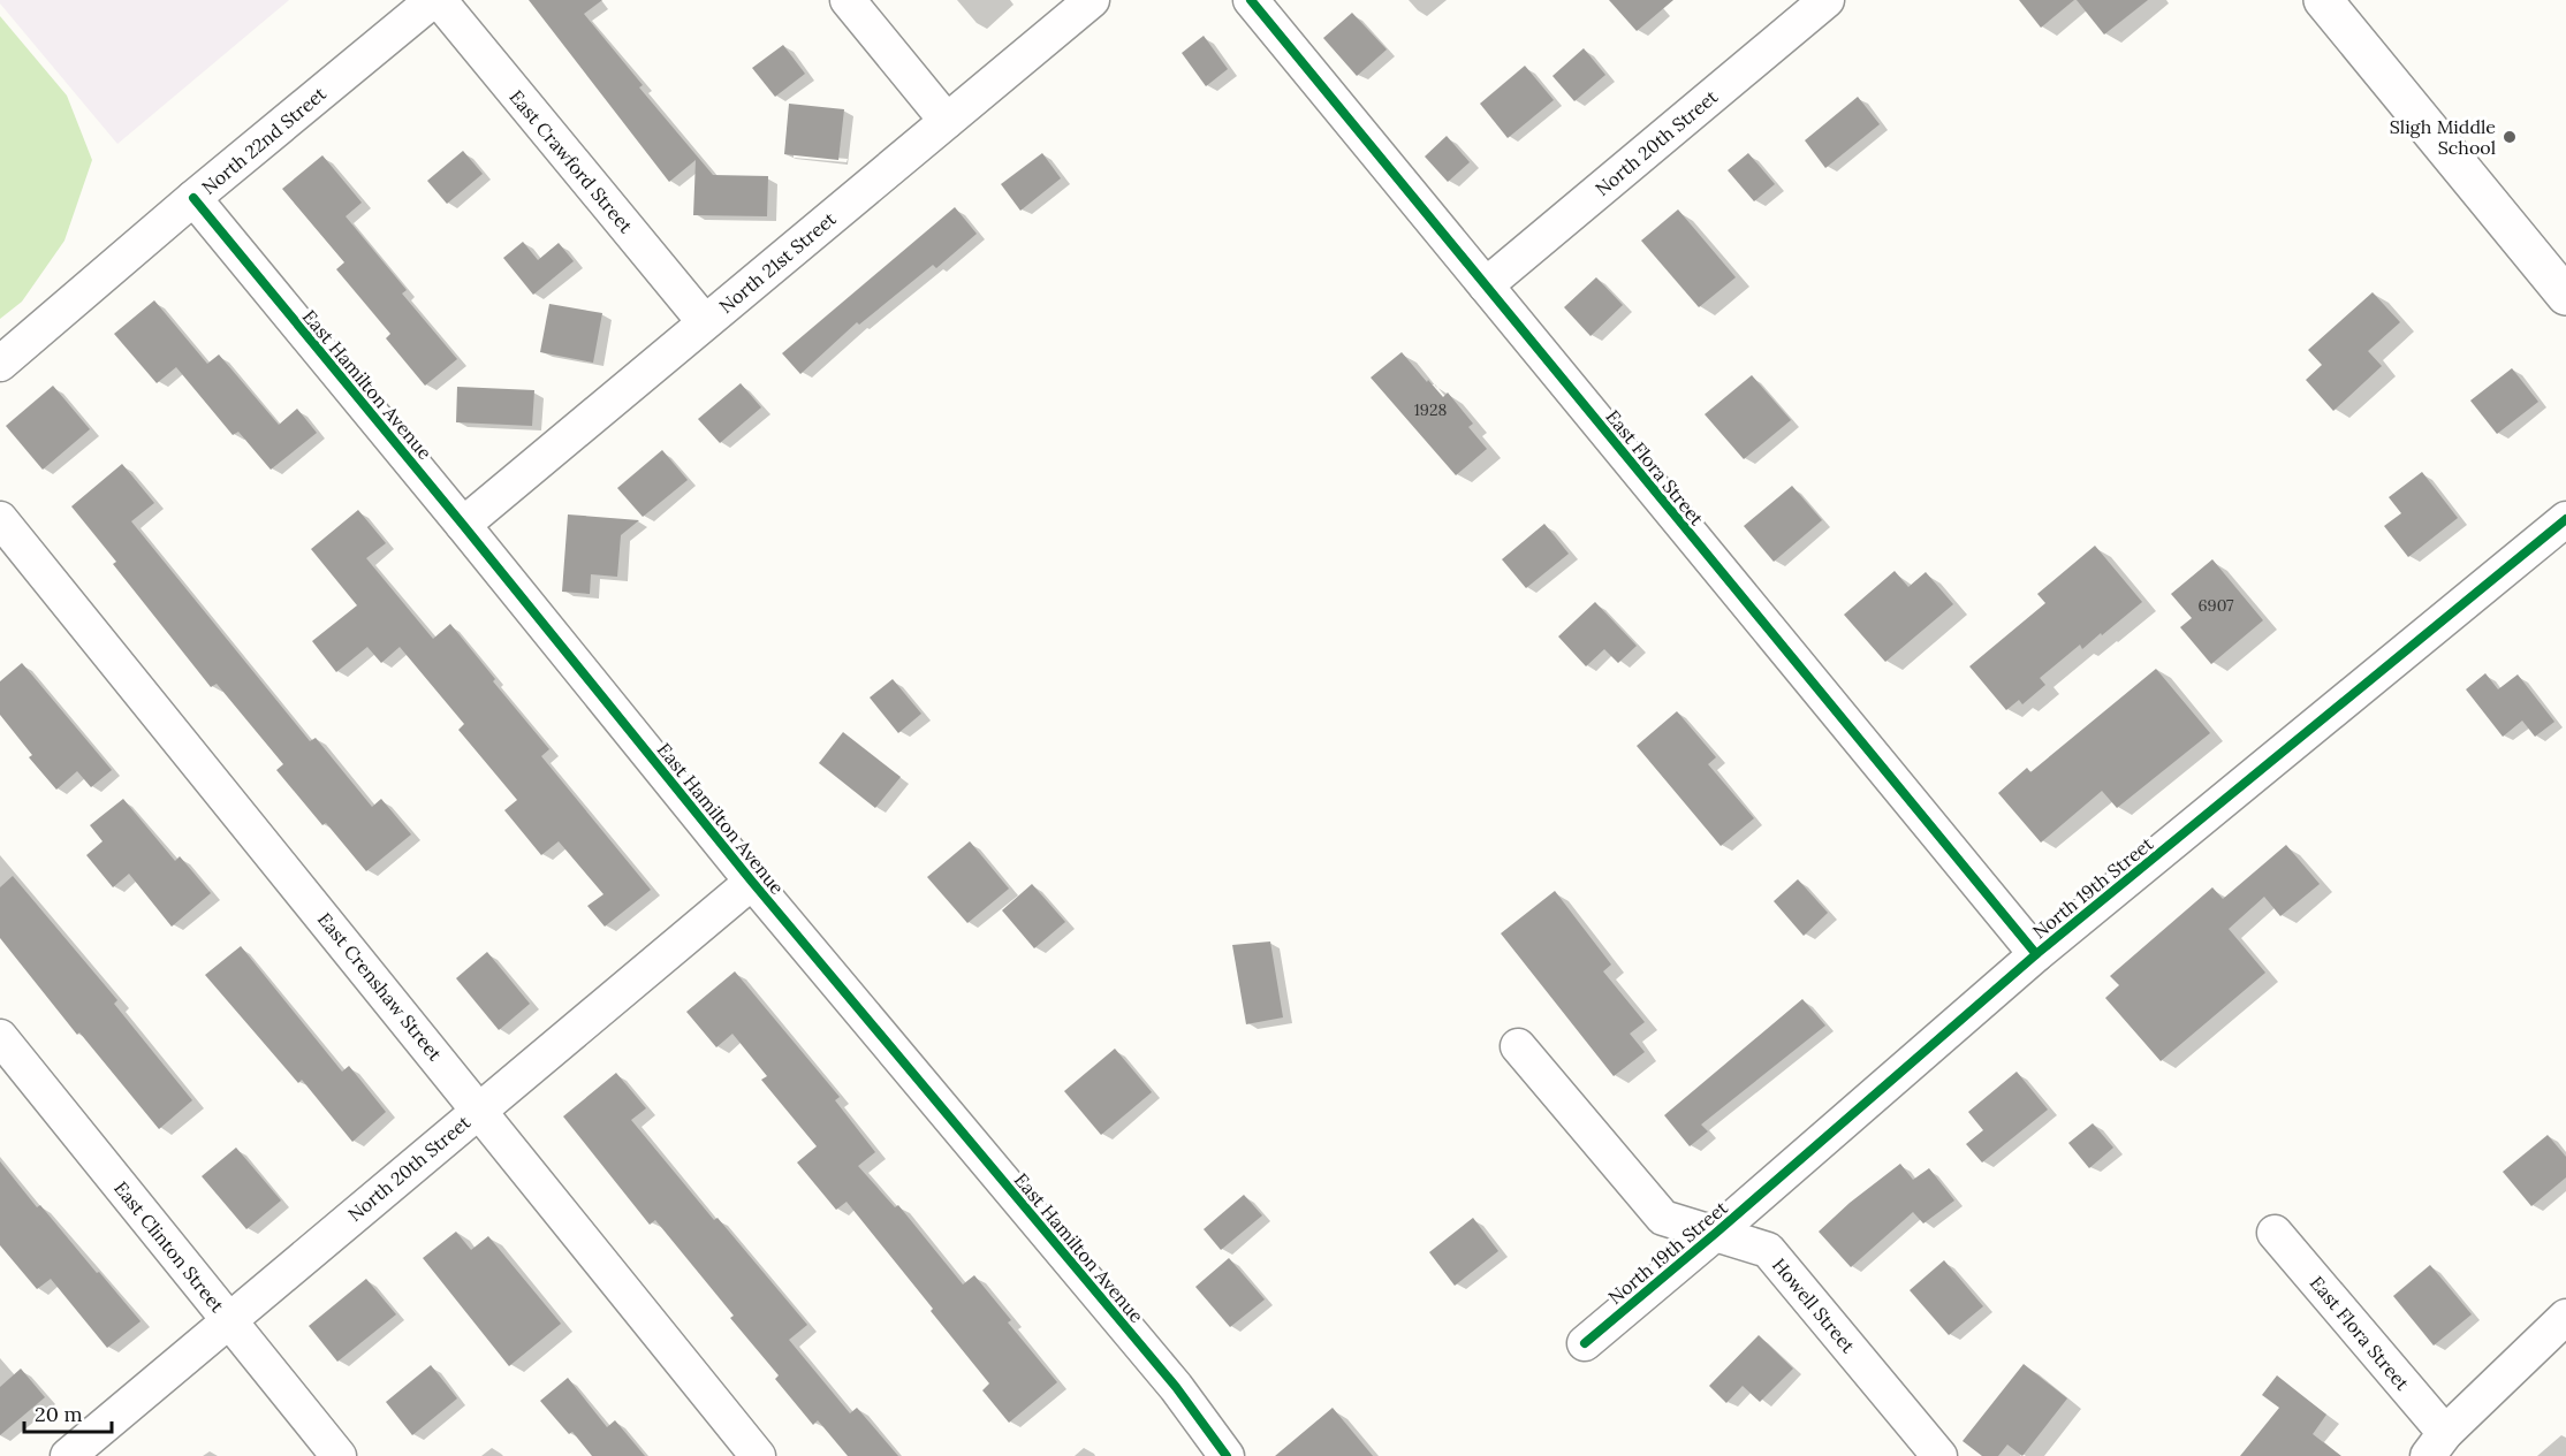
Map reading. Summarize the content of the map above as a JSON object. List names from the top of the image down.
{
  "streets": {
    "street": [
      "North 22nd Street",
      "North 20th Street",
      "East Crawford Street",
      "North 21st Street",
      "East Hamilton Avenue",
      "East Flora Street",
      "North 19th Street",
      "East Crenshaw Street",
      "East Clinton Street",
      "Howell Street"
    ]
  },
  "crossings": [
    ["North 22nd Street", "East Hamilton Avenue"],
    ["North 20th Street", "East Hamilton Avenue"],
    ["North 20th Street", "East Flora Street"],
    ["North 20th Street", "East Crenshaw Street"],
    ["North 20th Street", "East Clinton Street"],
    ["East Crawford Street", "North 21st Street"],
    ["North 21st Street", "East Hamilton Avenue"],
    ["East Flora Street", "North 19th Street"],
    ["North 19th Street", "Howell Street"]
  ],
  "places": ["Sligh Middle School"],
  "house_numbers": ["1928", "6907"],
  "scale_bar": "20 m"
}
